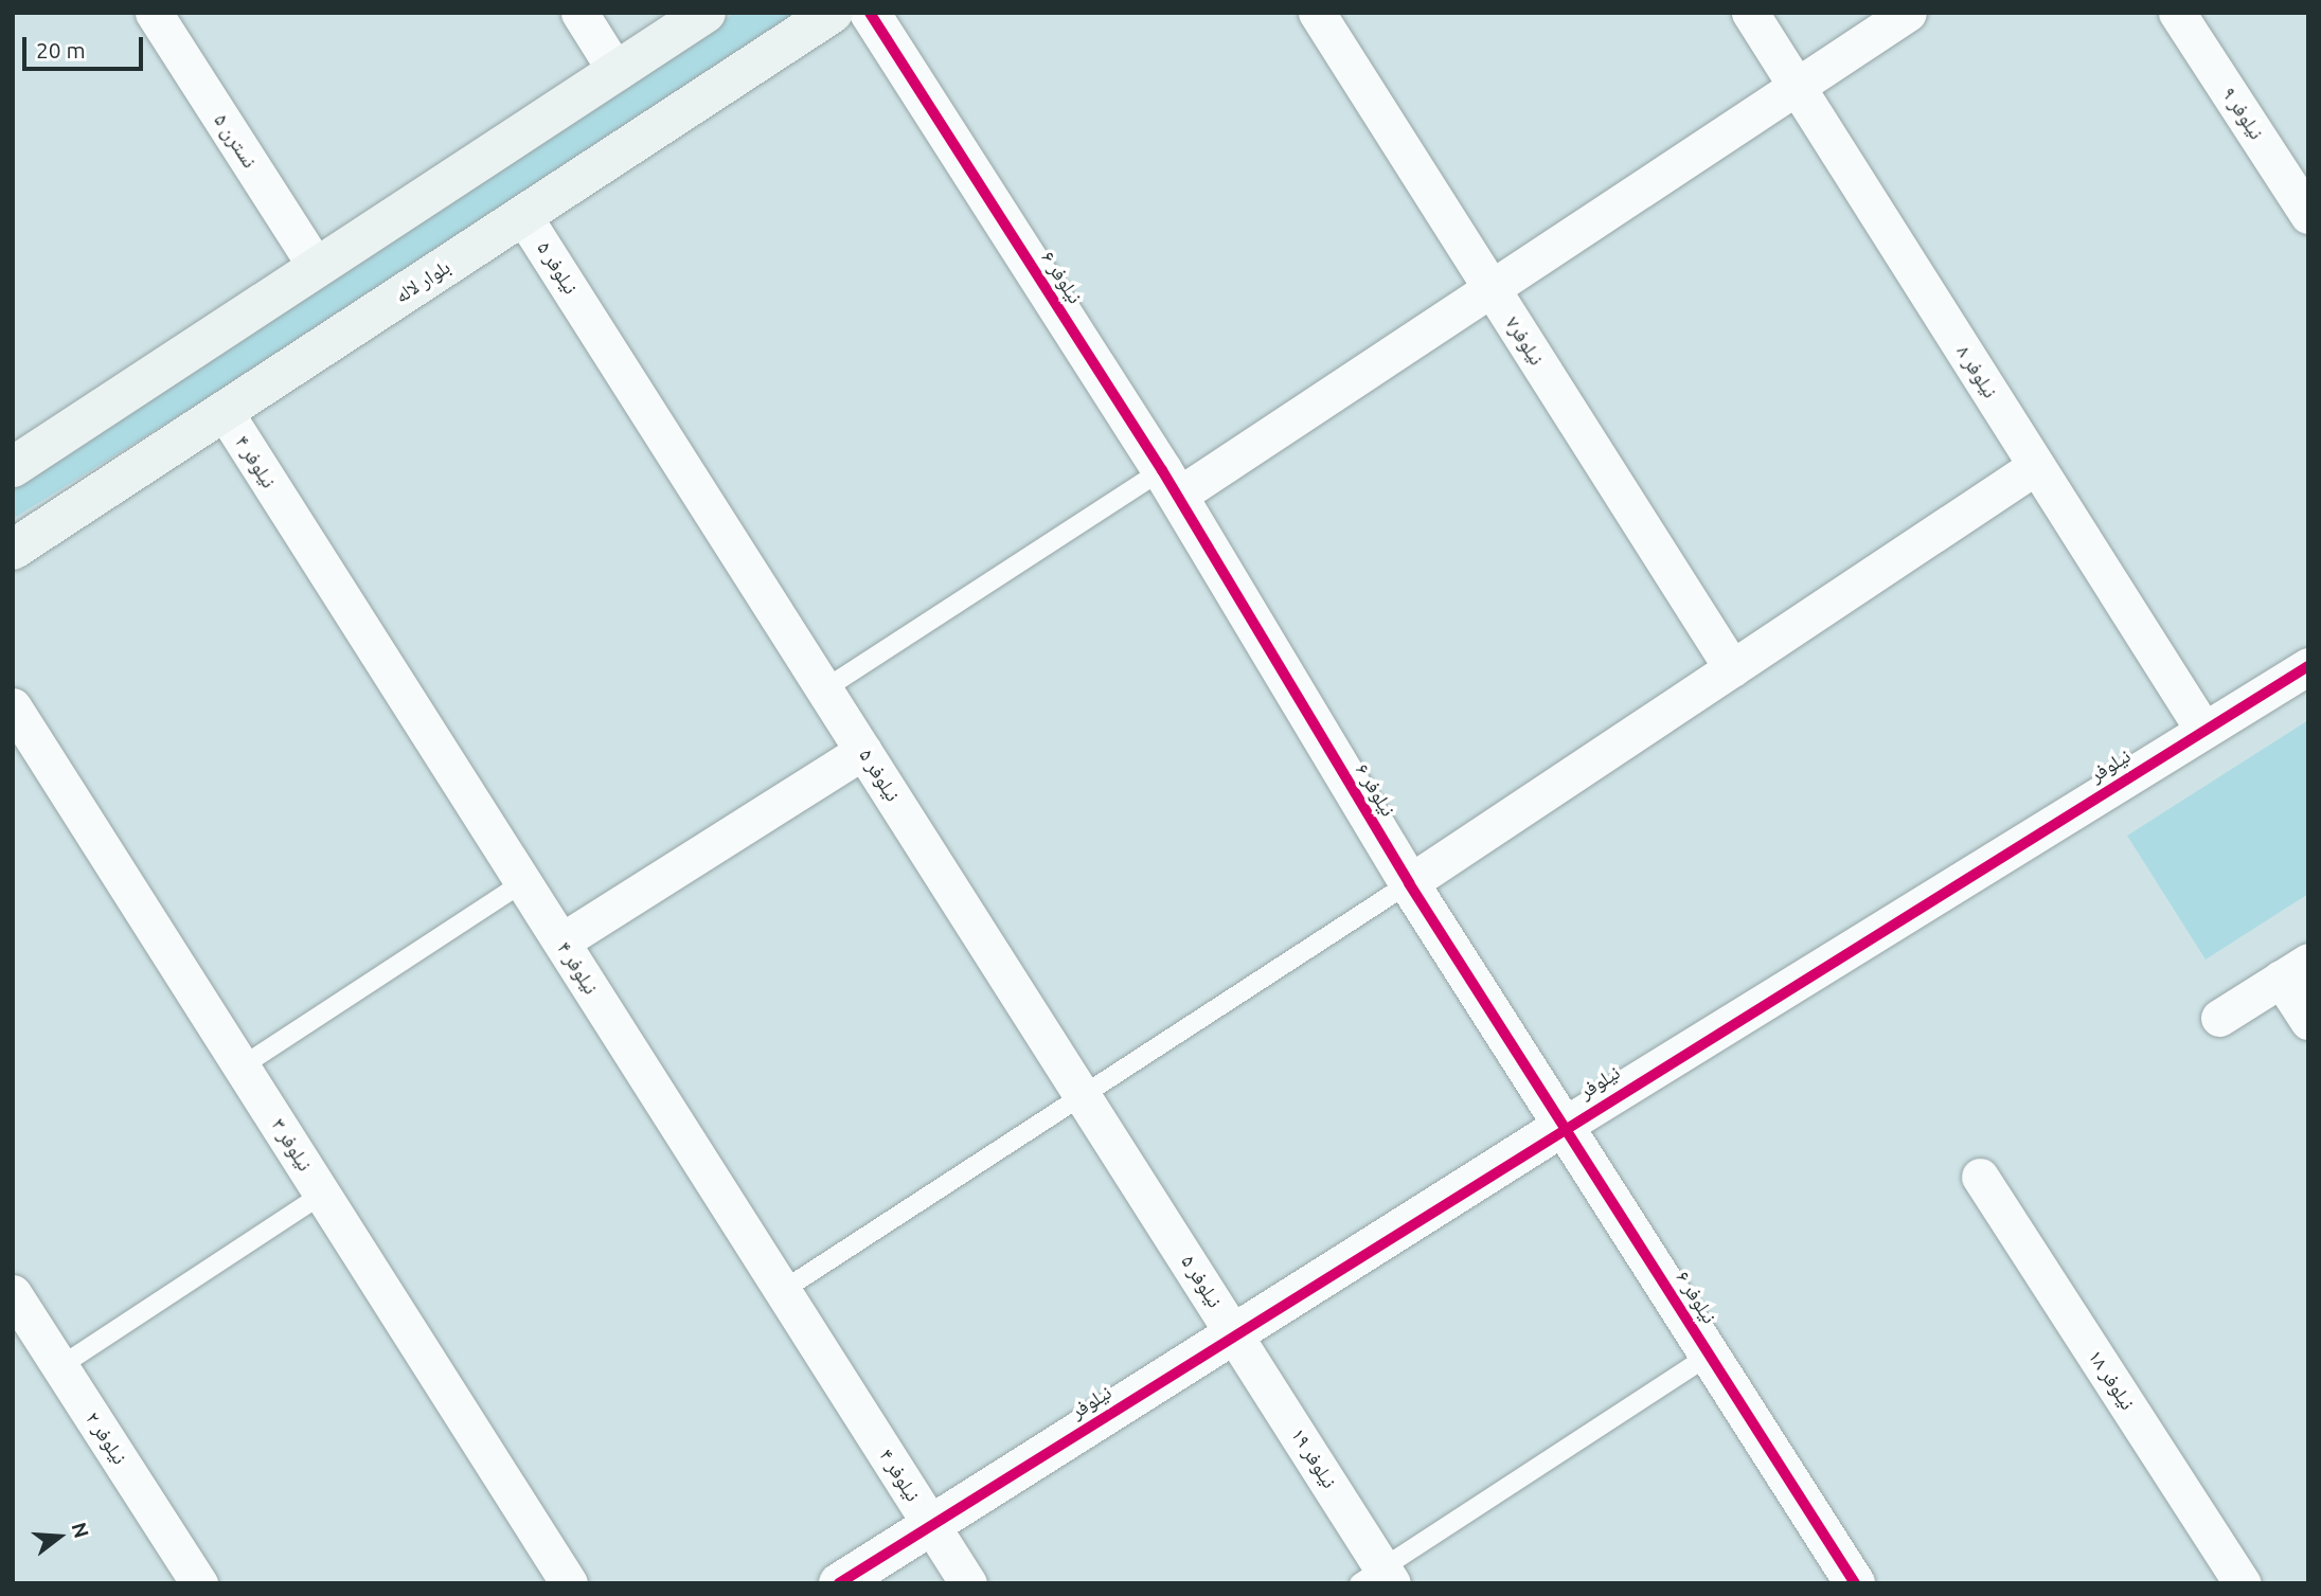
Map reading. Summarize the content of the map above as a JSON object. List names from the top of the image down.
{
  "streets": {
    "main road": ["بلوار لاله"],
    "street": [
      "نیلوفر ۹",
      "نسترن ۵",
      "نیلوفر ۵",
      "نیلوفر ۶",
      "نیلوفر۷",
      "نیلوفر ۸",
      "نیلوفر ۴",
      "نیلوفر",
      "نیلوفر ۳",
      "نیلوفر ۱۸",
      "نیلوفر ۲",
      "نیلوفر ۱۹"
    ]
  },
  "crossings": [
    ["نیلوفر ۵", "بلوار لاله"],
    ["نیلوفر ۵", "نیلوفر"],
    ["نیلوفر ۵", "نیلوفر ۱۹"],
    ["نیلوفر ۶", "نیلوفر"],
    ["بلوار لاله", "نیلوفر ۴"],
    ["نیلوفر ۸", "نیلوفر"],
    ["نیلوفر ۴", "نیلوفر"],
    ["نیلوفر", "نیلوفر ۱۹"]
  ],
  "scale_bar": "20 m",
  "north": "right"
}
